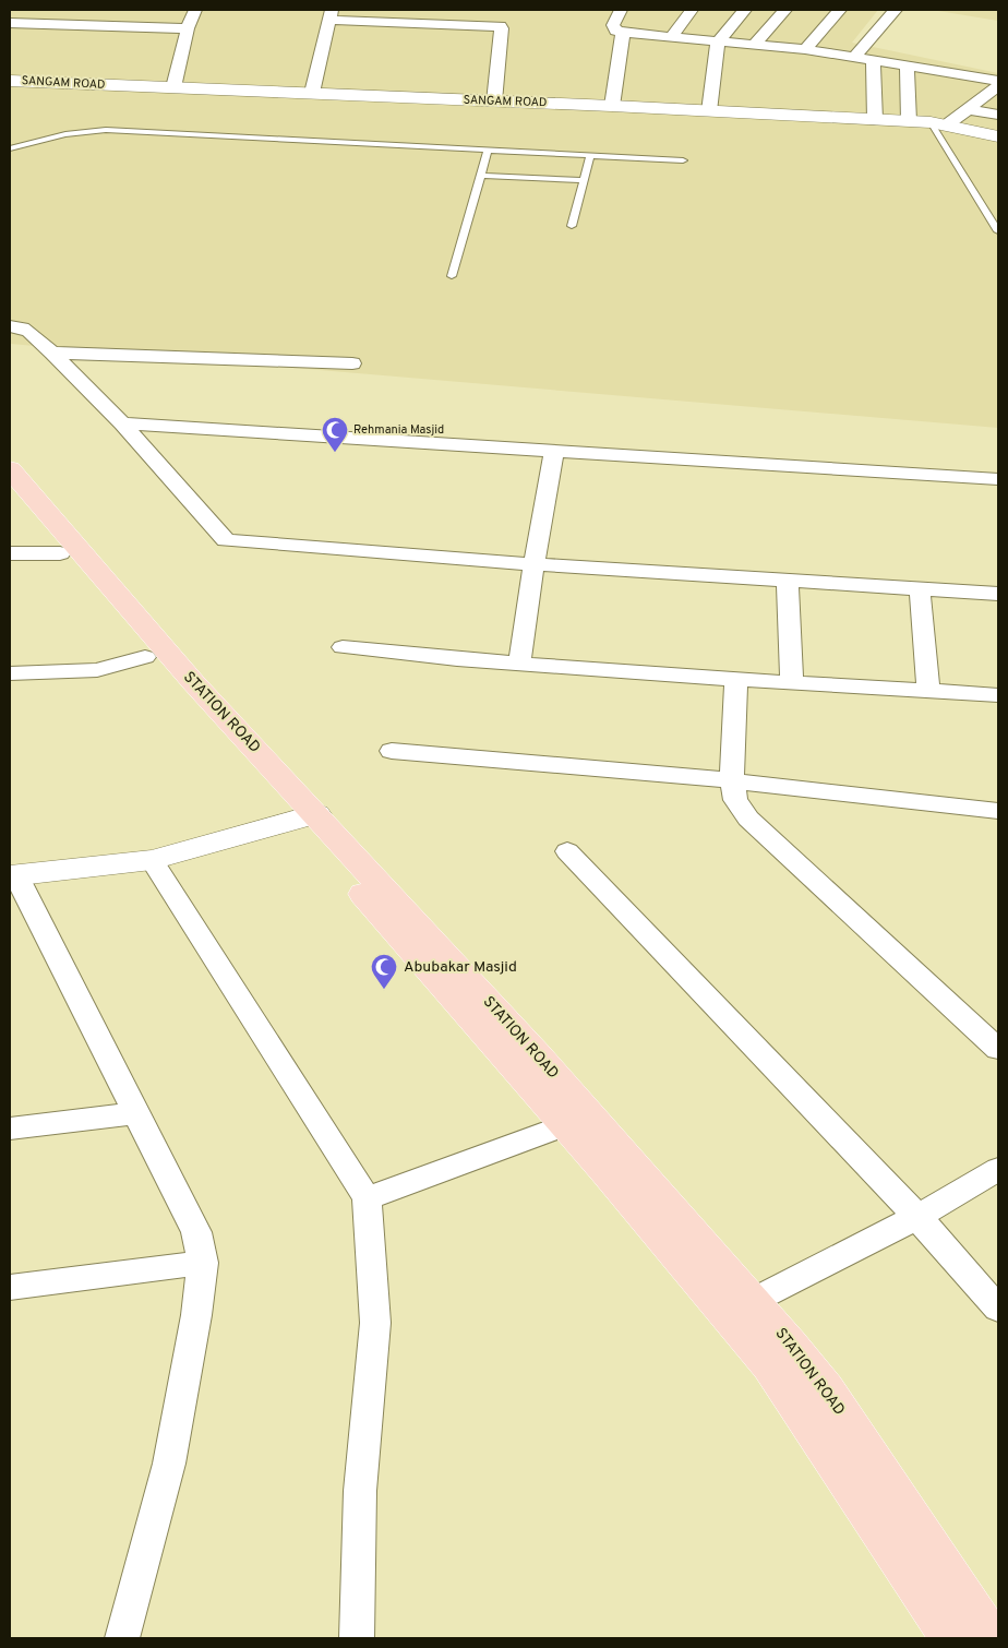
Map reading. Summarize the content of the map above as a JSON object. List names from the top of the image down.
{
  "streets": {
    "main road": ["STATION ROAD"],
    "street": ["SANGAM ROAD"]
  },
  "places": {
    "mosque": ["Rehmania Masjid", "Abubakar Masjid"]
  }
}
